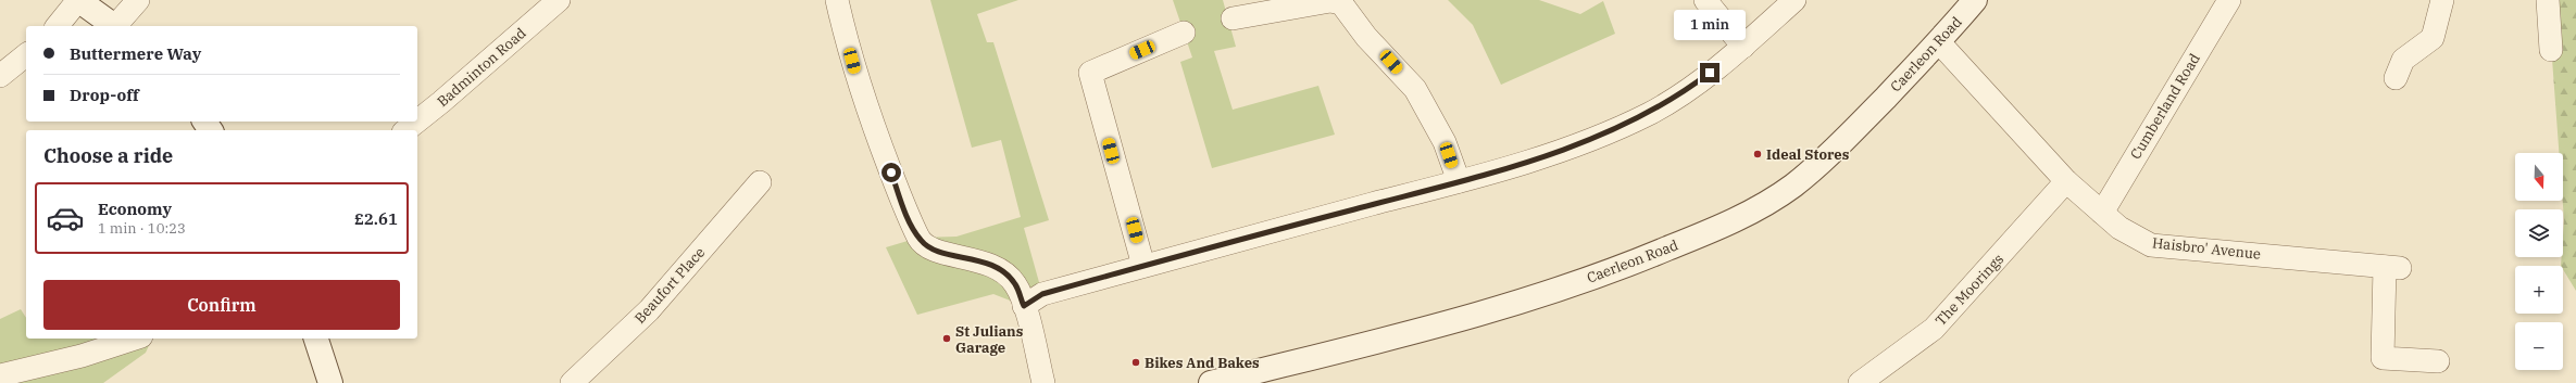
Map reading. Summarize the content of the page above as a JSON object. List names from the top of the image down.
{
  "streets": {
    "main road": ["Caerleon Road"],
    "street": [
      "Badminton Road",
      "Cumberland Road",
      "Haisbro' Avenue",
      "Beaufort Place",
      "The Moorings"
    ]
  },
  "crossings": [
    ["Caerleon Road", "Haisbro' Avenue"],
    ["Cumberland Road", "Haisbro' Avenue"],
    ["Haisbro' Avenue", "The Moorings"]
  ],
  "places": ["Ideal Stores", "St Julians Garage", "Bikes And Bakes"],
  "north": "bottom",
  "page": {
    "bubble": "1 min",
    "banner": ["Buttermere Way", "Drop-off"],
    "heading": "Choose a ride",
    "map_buttons": ["+", "−"],
    "list": [
      {
        "name": "Economy",
        "note": "1 min · 10:23",
        "value": "£2.61"
      }
    ],
    "buttons": "Confirm"
  }
}
